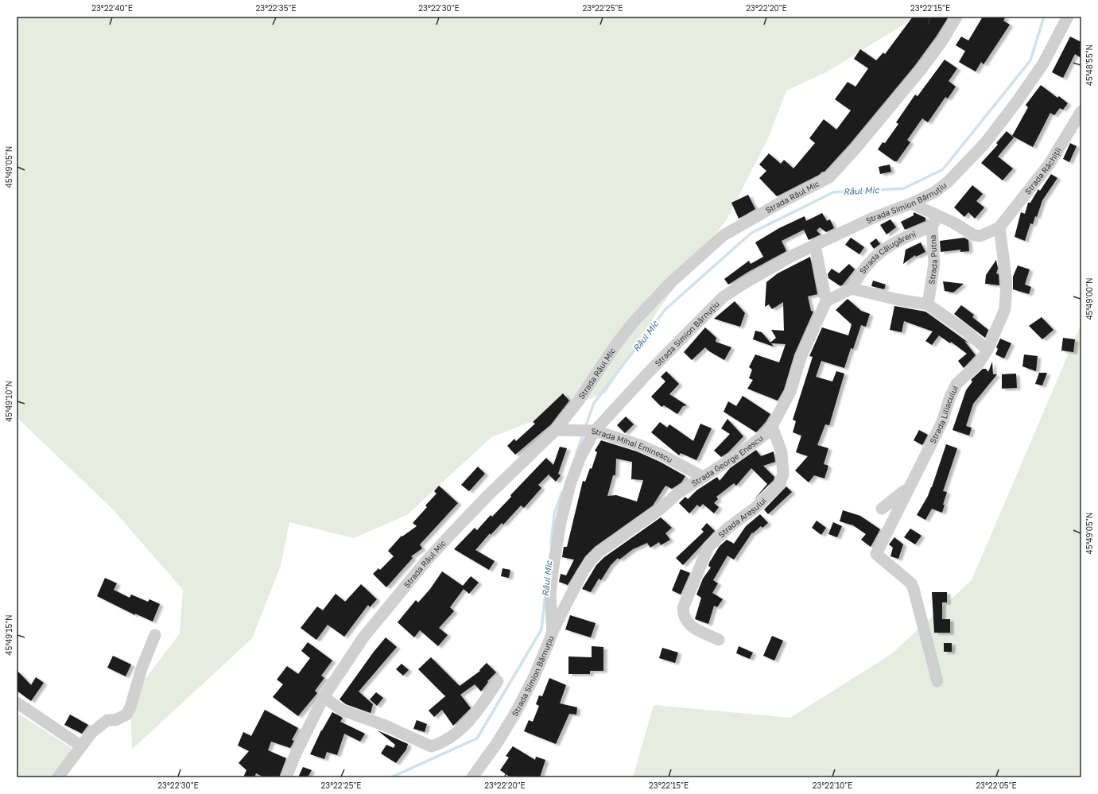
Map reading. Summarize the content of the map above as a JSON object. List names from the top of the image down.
{
  "streets": {
    "street": [
      "Strada Răchiții",
      "Strada Râul Mic",
      "Strada Simion Bărnuțiu",
      "Strada Călugăreni",
      "Strada Putna",
      "Strada Liliacului",
      "Strada Mihai Eminescu",
      "Strada George Enescu",
      "Strada Areșului"
    ]
  },
  "crossings": [
    ["Strada Răchiții", "Strada Liliacului"],
    ["Strada Râul Mic", "Strada Mihai Eminescu"],
    ["Strada Simion Bărnuțiu", "Strada Mihai Eminescu"],
    ["Strada Simion Bărnuțiu", "Strada George Enescu"],
    ["Strada Călugăreni", "Strada Putna"],
    ["Strada Mihai Eminescu", "Strada George Enescu"],
    ["Strada George Enescu", "Strada Areșului"]
  ],
  "water": ["Râul Mic"],
  "coordinates": [
    "23°22'40\"E",
    "23°22'35\"E",
    "23°22'30\"E",
    "23°22'25\"E",
    "23°22'20\"E",
    "23°22'15\"E",
    "45°48'55\"N",
    "45°49'05\"N",
    "45°49'00\"N",
    "45°49'10\"N",
    "45°49'15\"N",
    "23°22'10\"E",
    "23°22'05\"E"
  ]
}
